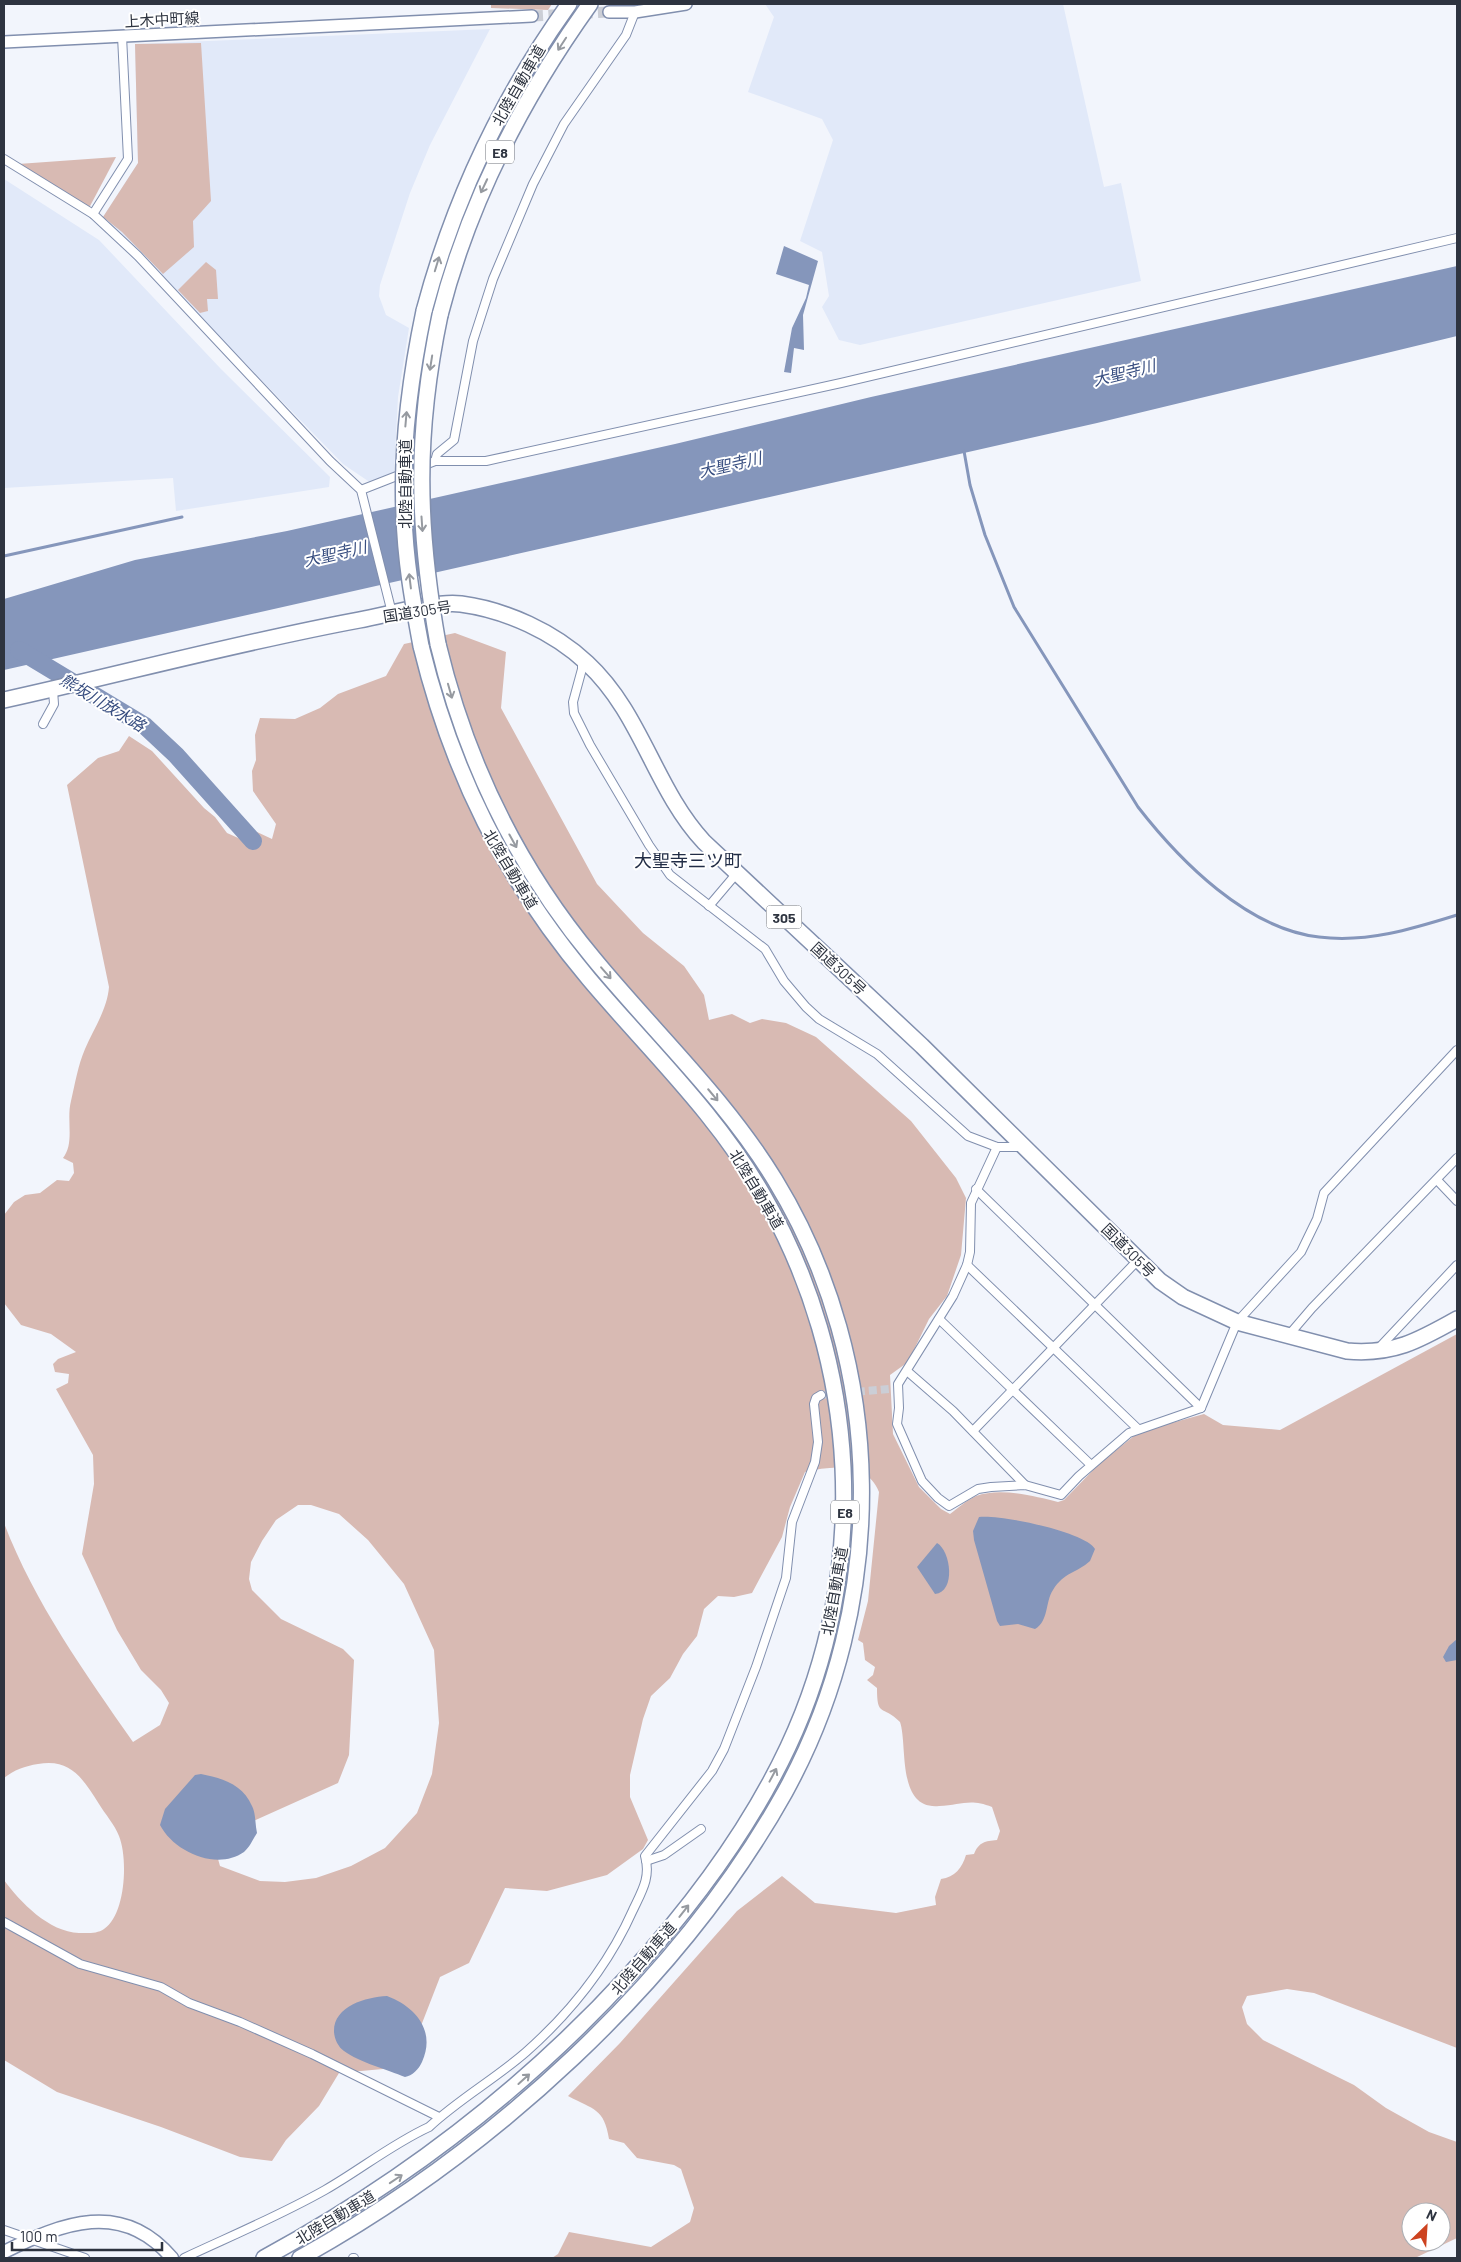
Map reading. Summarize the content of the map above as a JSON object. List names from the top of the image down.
{
  "streets": {
    "highway": [
      "北陸自動車道",
      "E8",
      "国道305号",
      "305"
    ],
    "main road": ["上木中町線"]
  },
  "districts": ["大聖寺三ツ町"],
  "water": ["大聖寺川", "熊坂川放水路"],
  "scale_bar": "100 m",
  "north": "top right"
}
